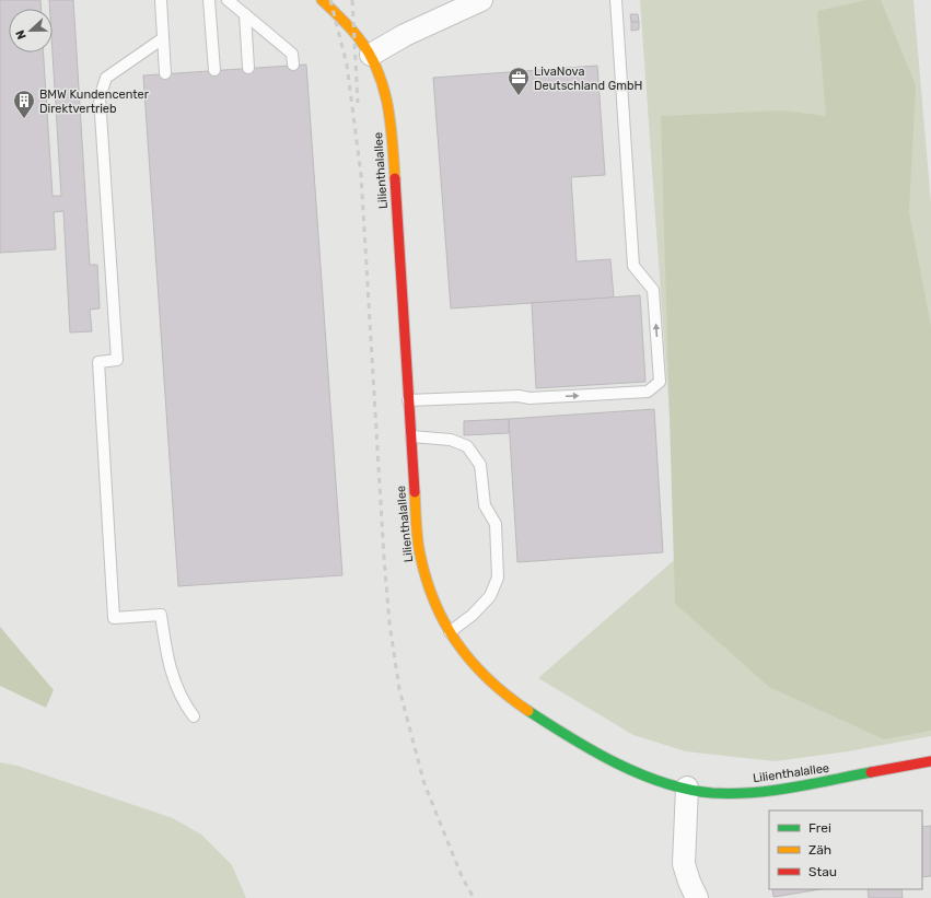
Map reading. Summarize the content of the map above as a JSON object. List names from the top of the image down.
{
  "streets": {
    "street": ["Lilienthalallee"]
  },
  "places": {
    "office": ["LivaNova Deutschland GmbH"],
    "building": ["BMW Kundencenter Direktvertrieb"]
  },
  "legend": ["Frei", "Zäh", "Stau"],
  "north": "left"
}
